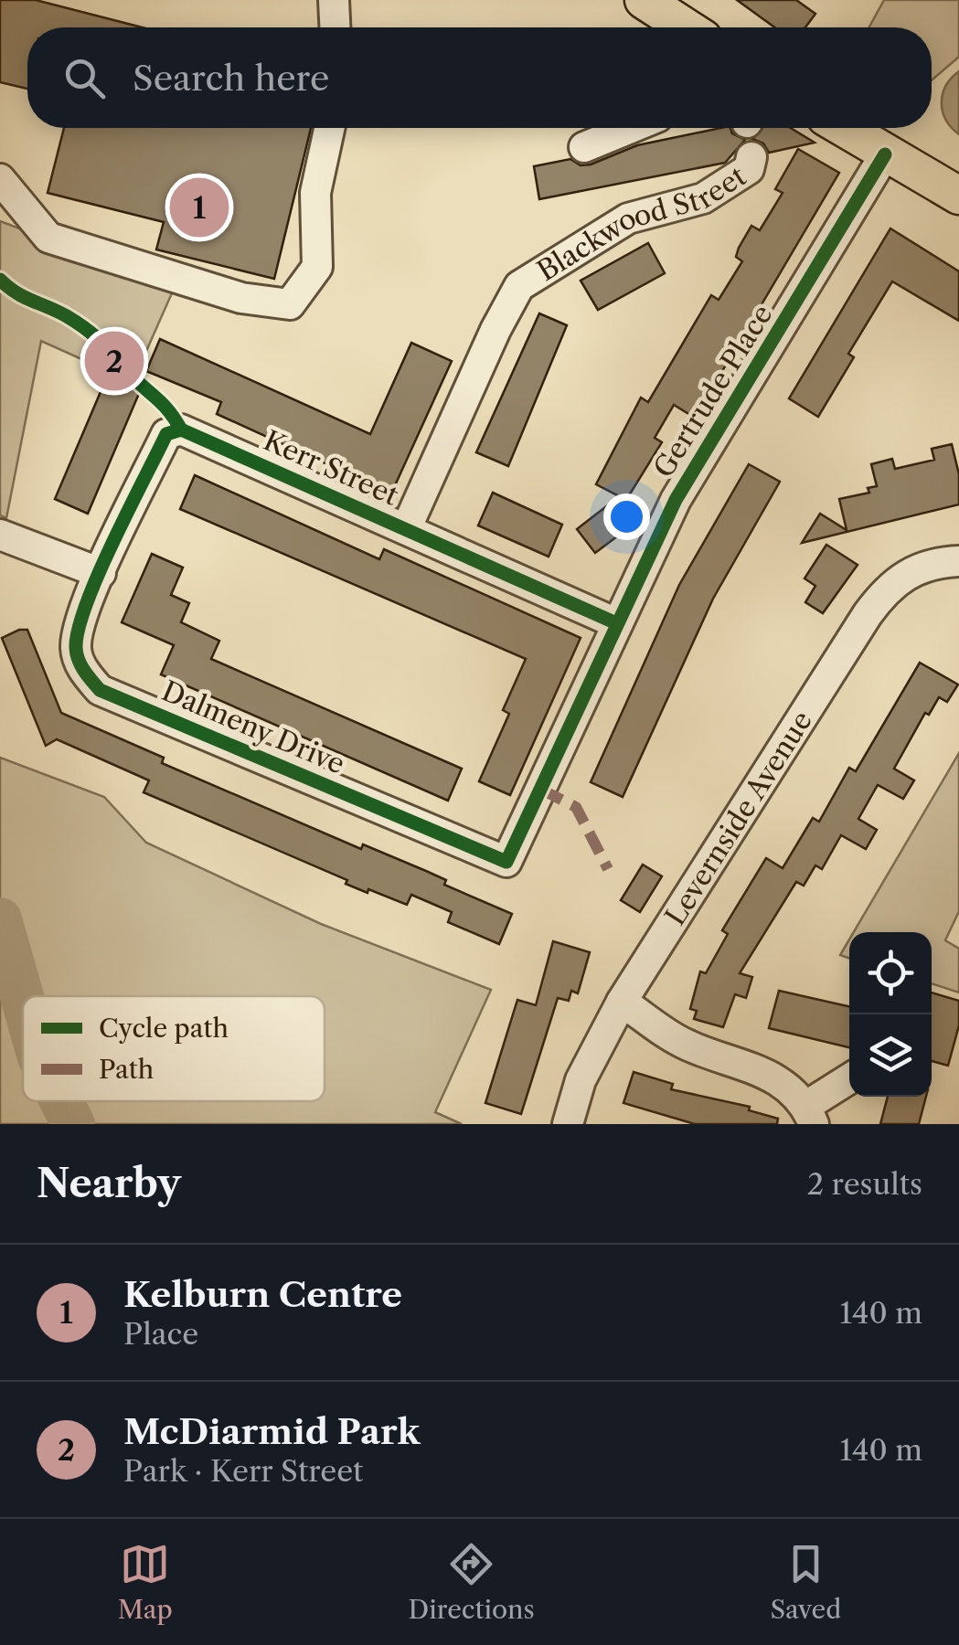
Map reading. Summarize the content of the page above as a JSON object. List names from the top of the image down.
{
  "streets": {
    "street": [
      "Blackwood Street",
      "Gertrude Place",
      "Kerr Street",
      "Dalmeny Drive",
      "Levernside Avenue"
    ]
  },
  "crossings": [
    ["Blackwood Street", "Kerr Street"],
    ["Gertrude Place", "Kerr Street"],
    ["Gertrude Place", "Dalmeny Drive"],
    ["Kerr Street", "Dalmeny Drive"]
  ],
  "legend": ["Cycle path", "Path"],
  "page": {
    "search": "Search here",
    "pins": ["1", "2"],
    "heading": ["Nearby", "2 results"],
    "list": [
      {
        "mark": "1",
        "name": "Kelburn Centre",
        "note": "Place",
        "value": "140 m"
      },
      {
        "mark": "2",
        "name": "McDiarmid Park",
        "note": "Park · Kerr Street",
        "value": "140 m"
      }
    ],
    "nav": ["Map", "Directions", "Saved"]
  }
}
